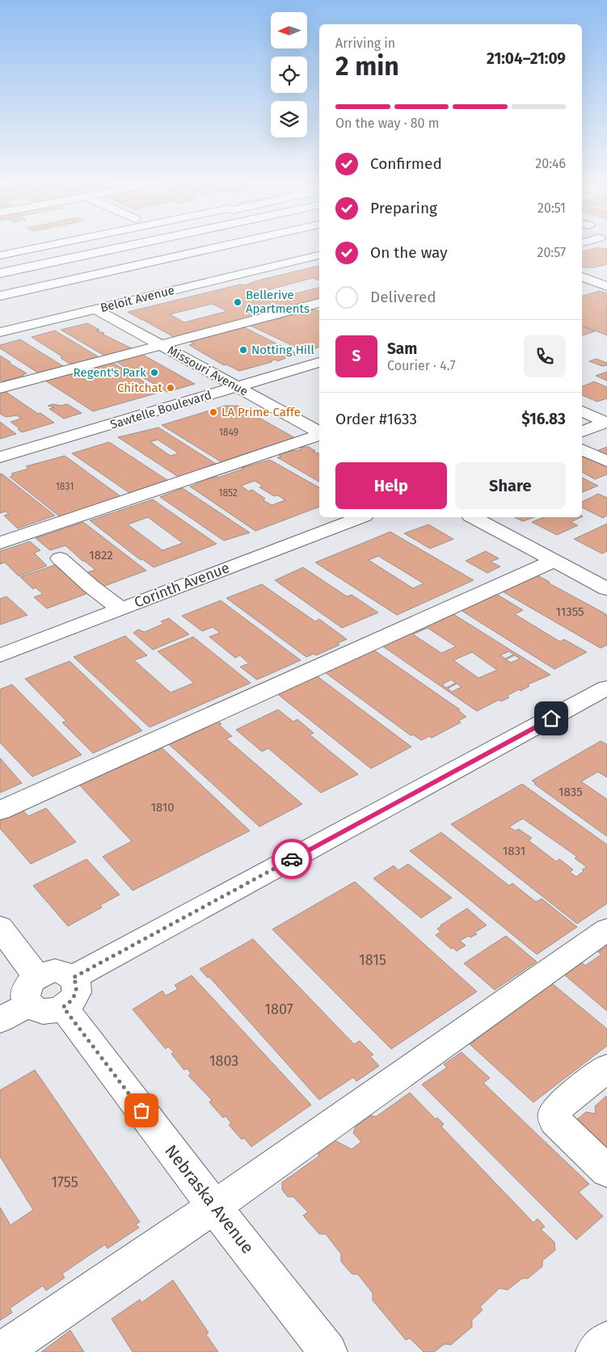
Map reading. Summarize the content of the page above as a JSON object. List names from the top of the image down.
{
  "streets": {
    "main road": [
      "Beloit Avenue",
      "Missouri Avenue",
      "Sawtelle Boulevard",
      "Corinth Avenue",
      "Nebraska Avenue"
    ]
  },
  "crossings": [
    ["Beloit Avenue", "Missouri Avenue"],
    ["Missouri Avenue", "Sawtelle Boulevard"]
  ],
  "places": [
    "Bellerive Apartments",
    "Notting Hill",
    "Regent's Park",
    "Chitchat",
    "LA Prime Caffe"
  ],
  "house_numbers": [
    "1849",
    "1831",
    "1852",
    "1822",
    "11355",
    "1835",
    "1810",
    "1831",
    "1815",
    "1807",
    "1803",
    "1755"
  ],
  "north": "left",
  "page": {
    "heading": ["2 min", "Arriving in", "21:04–21:09"],
    "panel": [
      "Sam",
      "Courier · 4.7",
      "Order #1633",
      "$16.83"
    ],
    "bar": "On the way · 80 m",
    "list": [
      ["Confirmed", "20:46"],
      ["Preparing", "20:51"],
      ["On the way", "20:57"],
      "Delivered"
    ],
    "round": "S",
    "buttons": ["Help", "Share"]
  }
}
